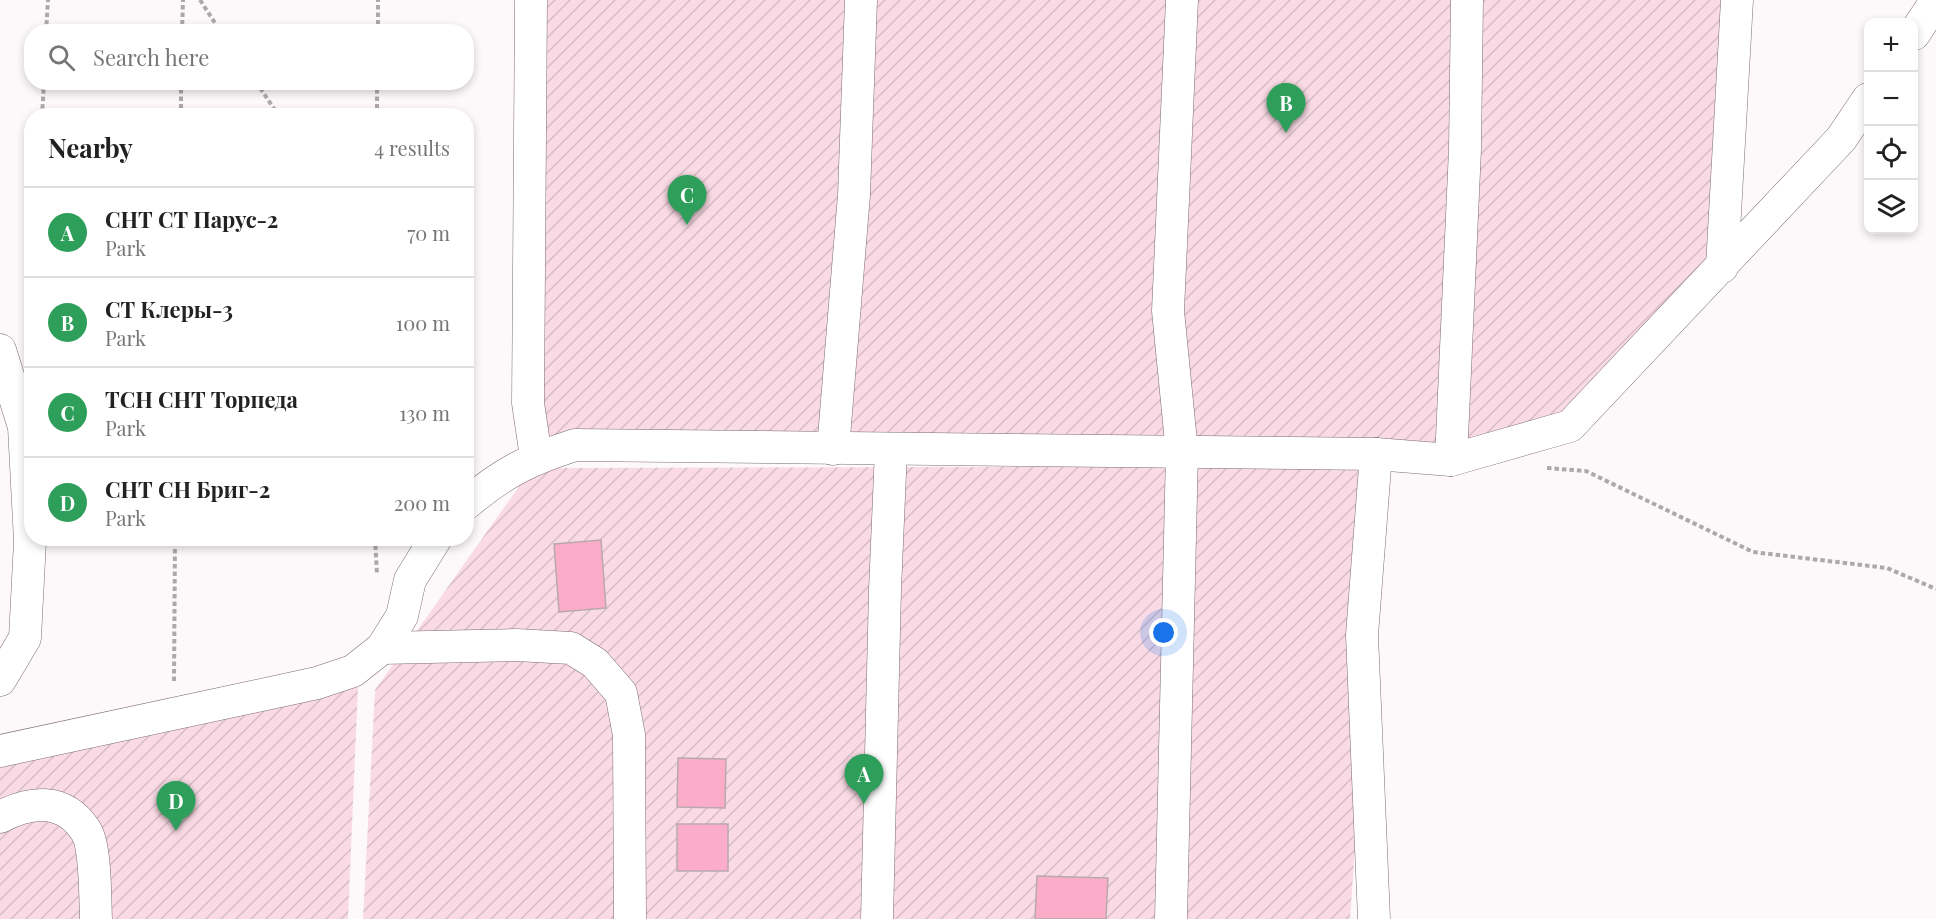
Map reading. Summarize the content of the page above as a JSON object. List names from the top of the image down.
{
  "page": {
    "map_buttons": ["+", "−"],
    "search": "Search here",
    "pins": [
      "B",
      "C",
      "A",
      "D"
    ],
    "heading": ["Nearby", "4 results"],
    "list": [
      {
        "mark": "A",
        "name": "СНТ СТ Парус-2",
        "note": "Park",
        "value": "70 m"
      },
      {
        "mark": "B",
        "name": "СТ Клеры-3",
        "note": "Park",
        "value": "100 m"
      },
      {
        "mark": "C",
        "name": "ТСН СНТ Торпеда",
        "note": "Park",
        "value": "130 m"
      },
      {
        "mark": "D",
        "name": "СНТ СН Бриг-2",
        "note": "Park",
        "value": "200 m"
      }
    ]
  }
}
